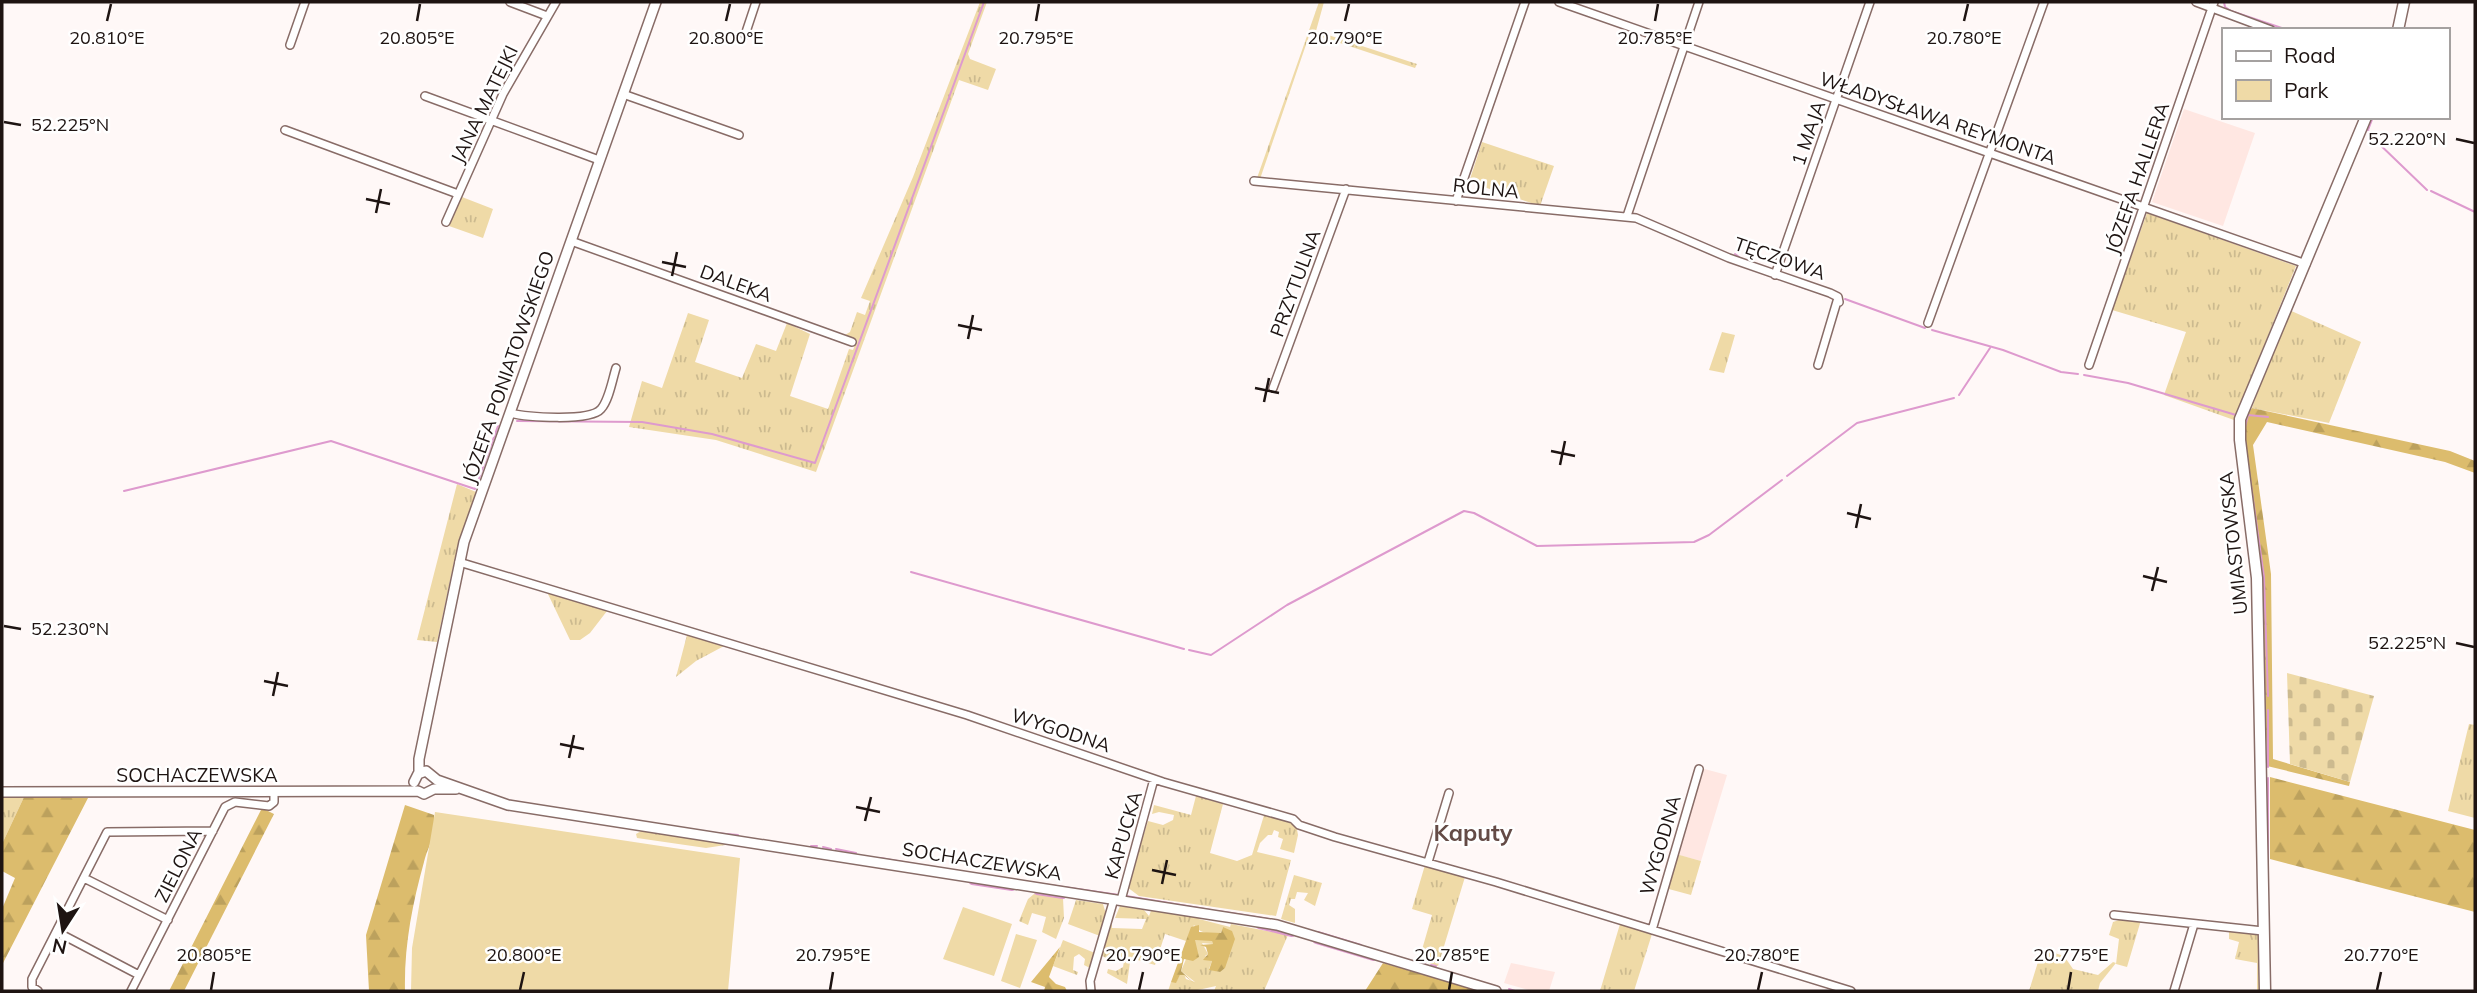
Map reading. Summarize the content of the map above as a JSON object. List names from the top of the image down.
{
  "streets": {
    "main road": ["UMIASTOWSKA"],
    "street": [
      "JANA MATEJKI",
      "WŁADYSŁAWA REYMONTA",
      "1 MAJA",
      "JÓZEFA HALLERA",
      "ROLNA",
      "TĘCZOWA",
      "DALEKA",
      "PRZYTULNA",
      "JÓZEFA PONIATOWSKIEGO",
      "WYGODNA",
      "SOCHACZEWSKA",
      "KAPUCKA",
      "ZIELONA"
    ]
  },
  "crossings": [
    ["WŁADYSŁAWA REYMONTA", "1 MAJA"],
    ["WŁADYSŁAWA REYMONTA", "JÓZEFA HALLERA"],
    ["WŁADYSŁAWA REYMONTA", "UMIASTOWSKA"],
    ["1 MAJA", "TĘCZOWA"],
    ["ROLNA", "TĘCZOWA"],
    ["ROLNA", "PRZYTULNA"],
    ["DALEKA", "JÓZEFA PONIATOWSKIEGO"],
    ["JÓZEFA PONIATOWSKIEGO", "WYGODNA"],
    ["JÓZEFA PONIATOWSKIEGO", "SOCHACZEWSKA"],
    ["WYGODNA", "KAPUCKA"],
    ["SOCHACZEWSKA", "KAPUCKA"],
    ["SOCHACZEWSKA", "ZIELONA"]
  ],
  "districts": ["Kaputy"],
  "legend": ["Road", "Park"],
  "north": "bottom",
  "coordinates": [
    "20.810°E",
    "20.805°E",
    "20.800°E",
    "20.795°E",
    "20.790°E",
    "20.785°E",
    "20.780°E",
    "52.225°N",
    "52.220°N",
    "52.230°N",
    "20.775°E",
    "20.770°E"
  ]
}
